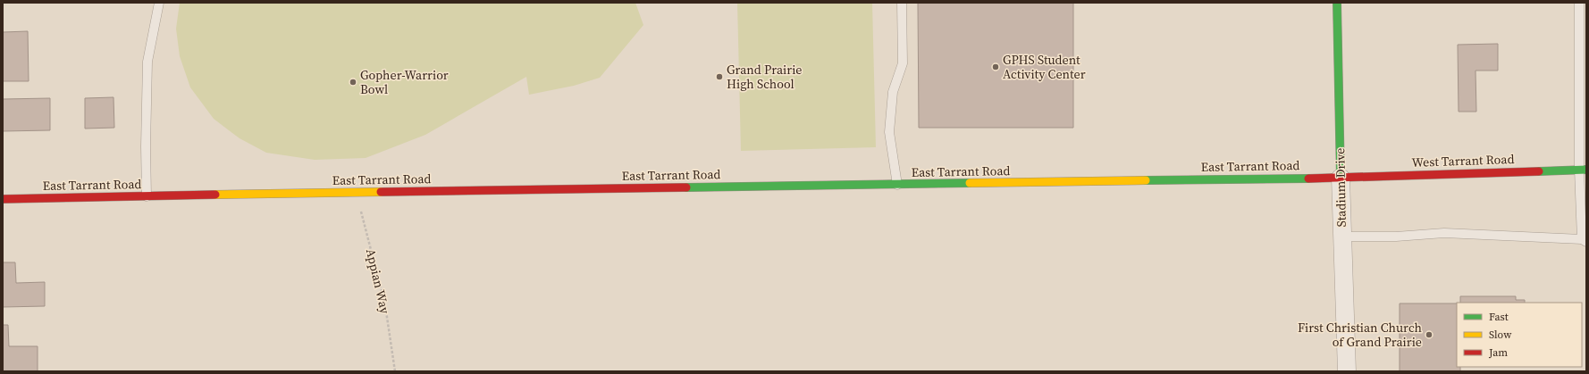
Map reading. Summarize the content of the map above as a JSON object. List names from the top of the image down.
{
  "streets": {
    "street": ["West Tarrant Road", "East Tarrant Road", "Stadium Drive"],
    "path": ["Appian Way"]
  },
  "crossings": [
    ["West Tarrant Road", "East Tarrant Road"],
    ["West Tarrant Road", "Stadium Drive"],
    ["East Tarrant Road", "Stadium Drive"],
    ["East Tarrant Road", "Appian Way"]
  ],
  "places": [
    "GPHS Student Activity Center",
    "Grand Prairie High School",
    "Gopher-Warrior Bowl",
    "First Christian Church of Grand Prairie"
  ],
  "legend": ["Fast", "Slow", "Jam"]
}
